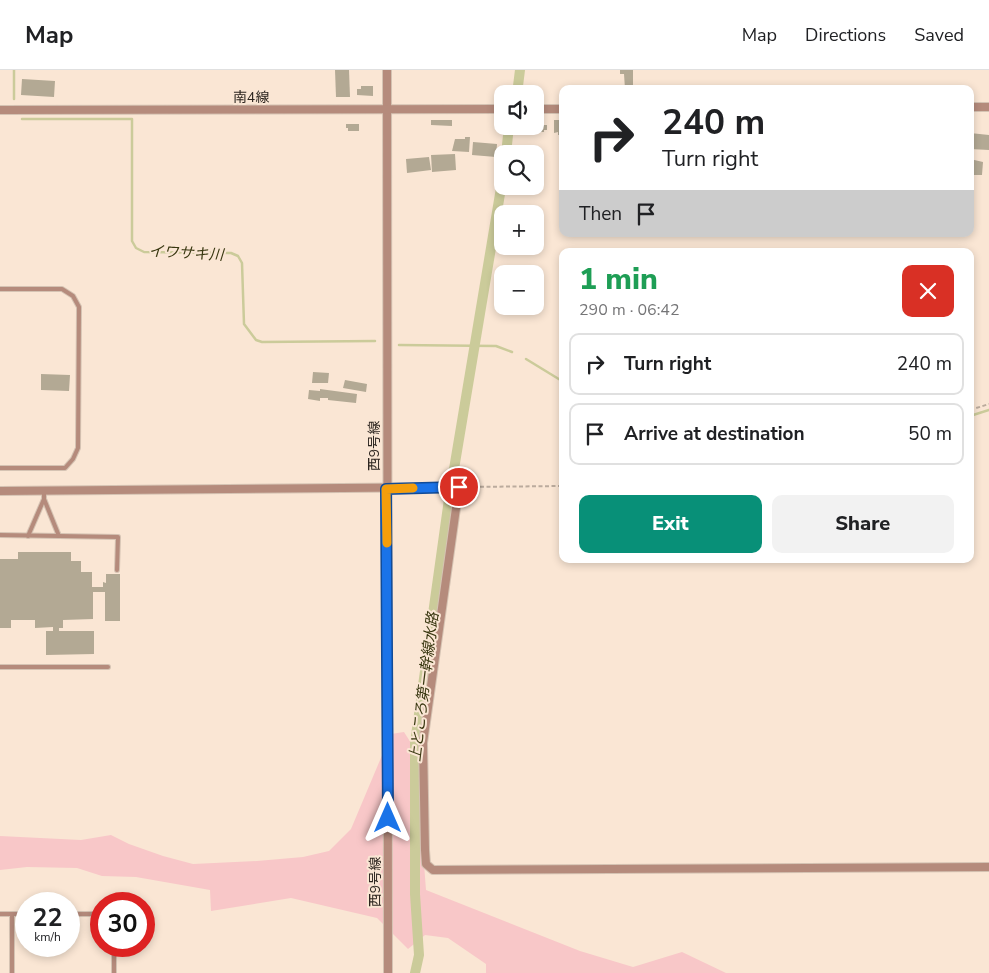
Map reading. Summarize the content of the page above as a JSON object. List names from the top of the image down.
{
  "streets": {
    "street": ["南4線", "西9号線"]
  },
  "crossings": [
    ["南4線", "西9号線"]
  ],
  "water": ["イワサキ川", "上ところ第一幹線水路"],
  "page": {
    "header": "Map",
    "nav": ["Map", "Directions", "Saved"],
    "map_buttons": ["+", "−"],
    "turn": ["240 m", "Turn right"],
    "then": "Then",
    "heading": ["1 min", "290 m · 06:42"],
    "list": [
      {
        "name": "Turn right",
        "value": "240 m"
      },
      {
        "name": "Arrive at destination",
        "value": "50 m"
      }
    ],
    "buttons": ["Exit", "Share"],
    "speed": "22 km/h",
    "limit": "30"
  }
}
